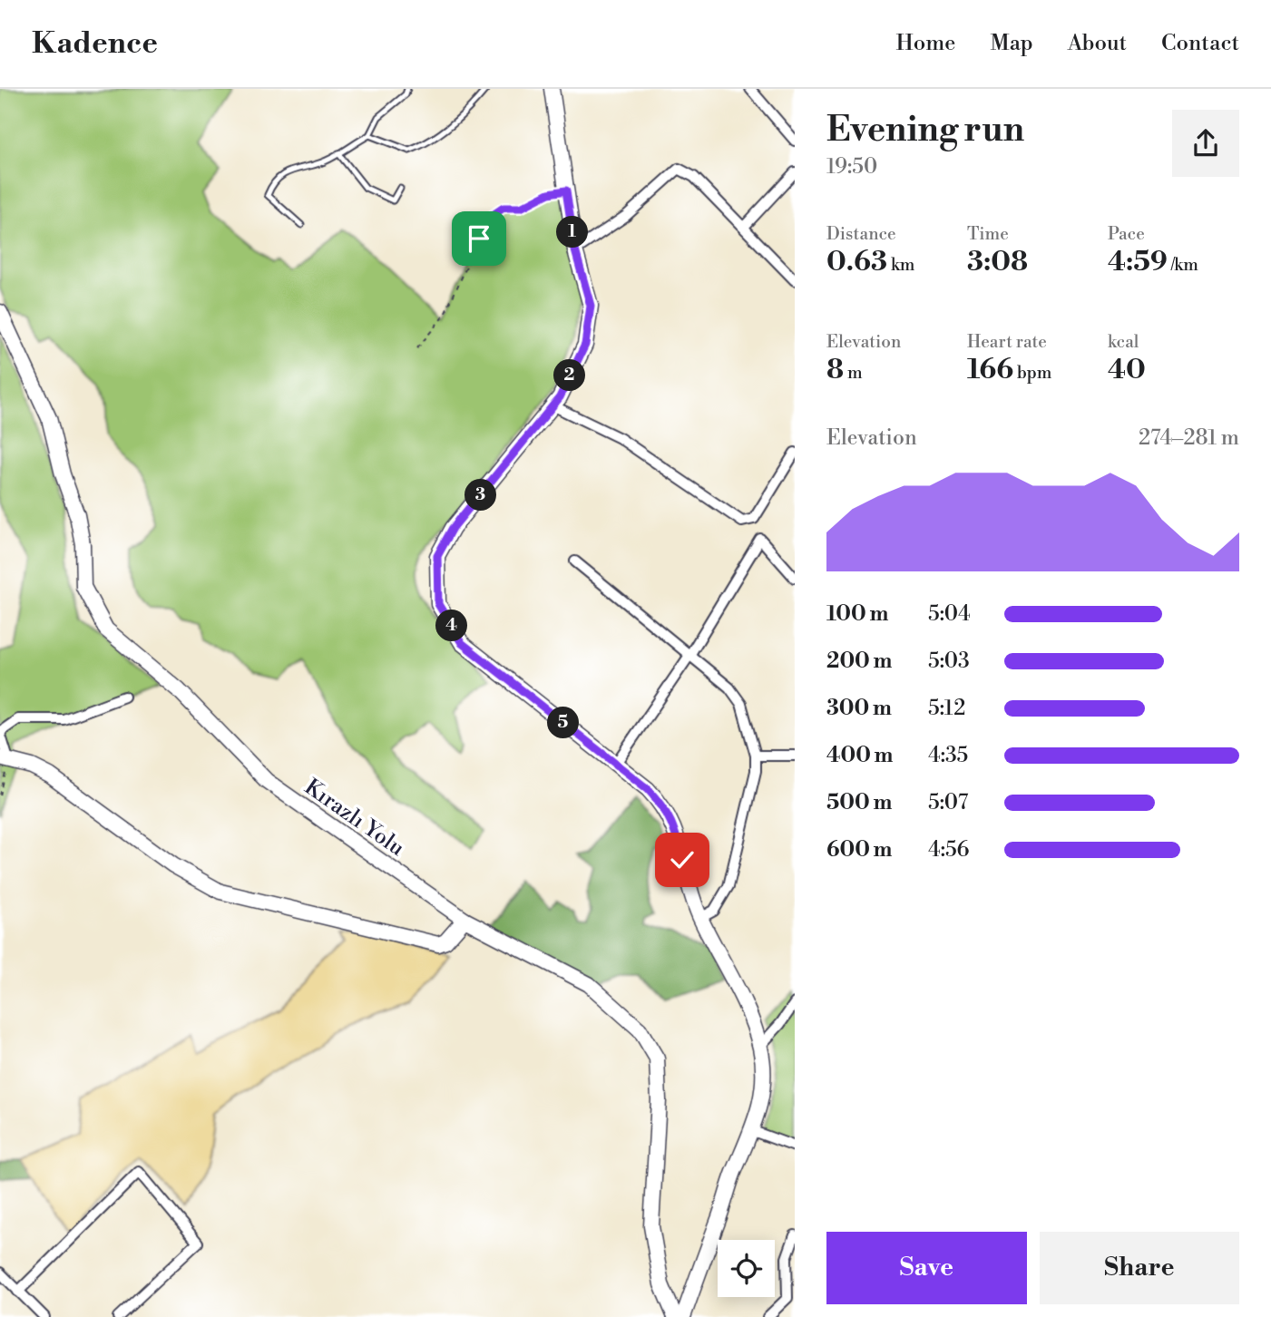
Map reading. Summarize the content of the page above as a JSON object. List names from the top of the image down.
{
  "streets": {
    "street": ["Kırazlı Yolu"]
  },
  "page": {
    "header": "Kadence",
    "nav": [
      "Home",
      "Map",
      "About",
      "Contact"
    ],
    "heading": ["Evening run", "19:50"],
    "stats": [
      ["Distance", "0.63 km"],
      ["Time", "3:08"],
      ["Pace", "4:59 /km"],
      ["Elevation", "8 m"],
      ["Heart rate", "166 bpm"],
      ["kcal", "40"]
    ],
    "pins": [
      "1",
      "2",
      "3",
      "4",
      "5"
    ],
    "chart": ["Elevation", "274–281 m"],
    "list": [
      {
        "name": "100 m",
        "note": "5:04"
      },
      {
        "name": "200 m",
        "note": "5:03"
      },
      {
        "name": "300 m",
        "note": "5:12"
      },
      {
        "name": "400 m",
        "note": "4:35"
      },
      {
        "name": "500 m",
        "note": "5:07"
      },
      {
        "name": "600 m",
        "note": "4:56"
      }
    ],
    "buttons": ["Save", "Share"]
  }
}
